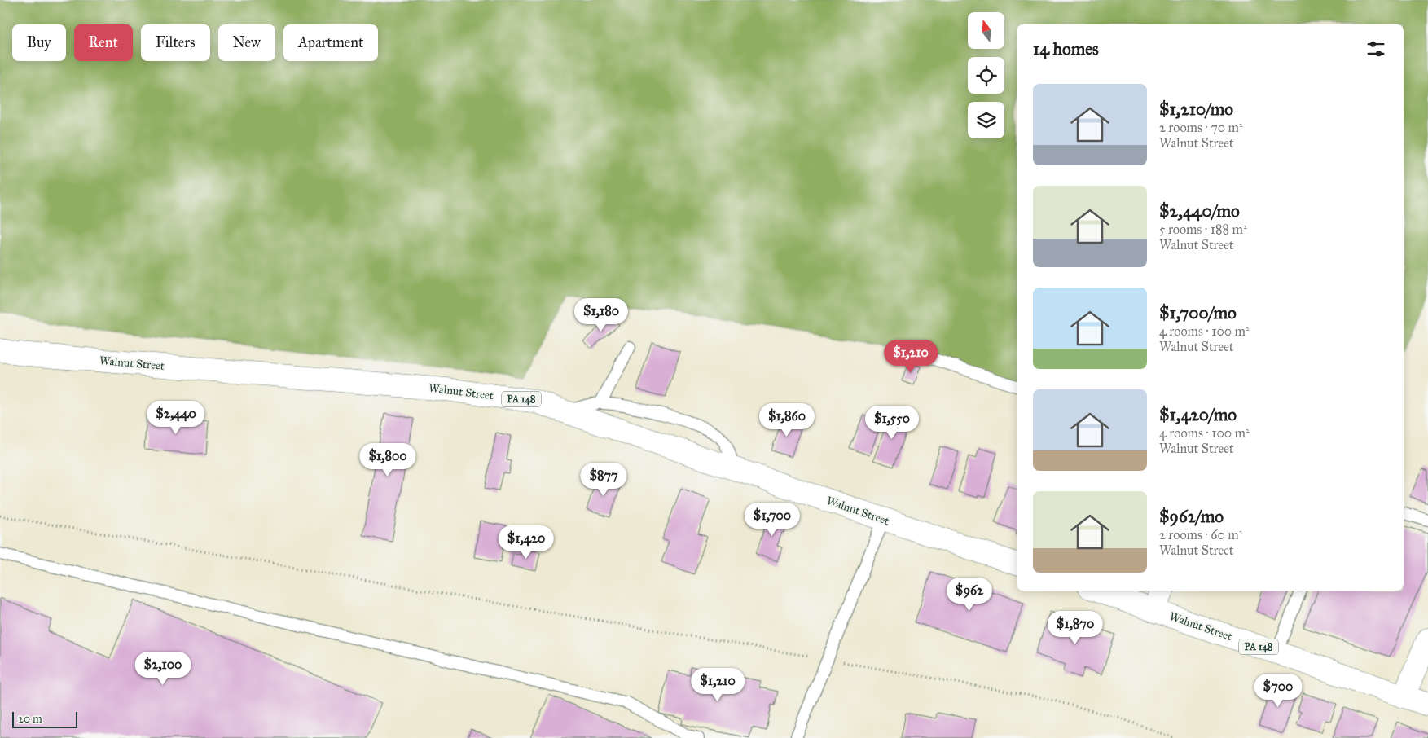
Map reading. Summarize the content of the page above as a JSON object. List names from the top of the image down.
{
  "streets": {
    "main road": ["Walnut Street", "PA 148"]
  },
  "scale_bar": "20 m",
  "north": "top",
  "page": {
    "chip": [
      "Buy",
      "Rent",
      "Filters",
      "New",
      "Apartment"
    ],
    "heading": "14 homes",
    "list": [
      {
        "name": "$1,210/mo",
        "note": "2 rooms · 70 m² · Walnut Street"
      },
      {
        "name": "$2,440/mo",
        "note": "5 rooms · 188 m² · Walnut Street"
      },
      {
        "name": "$1,700/mo",
        "note": "4 rooms · 100 m² · Walnut Street"
      },
      {
        "name": "$1,420/mo",
        "note": "4 rooms · 100 m² · Walnut Street"
      },
      {
        "name": "$962/mo",
        "note": "2 rooms · 60 m² · Walnut Street"
      }
    ],
    "price": [
      "$1,180",
      "$1,210",
      "$2,440",
      "$1,860",
      "$1,550",
      "$1,800",
      "$877",
      "$1,700",
      "$1,420",
      "$962",
      "$1,870",
      "$2,100",
      "$1,210",
      "$700"
    ],
    "scale": "20 m"
  }
}
